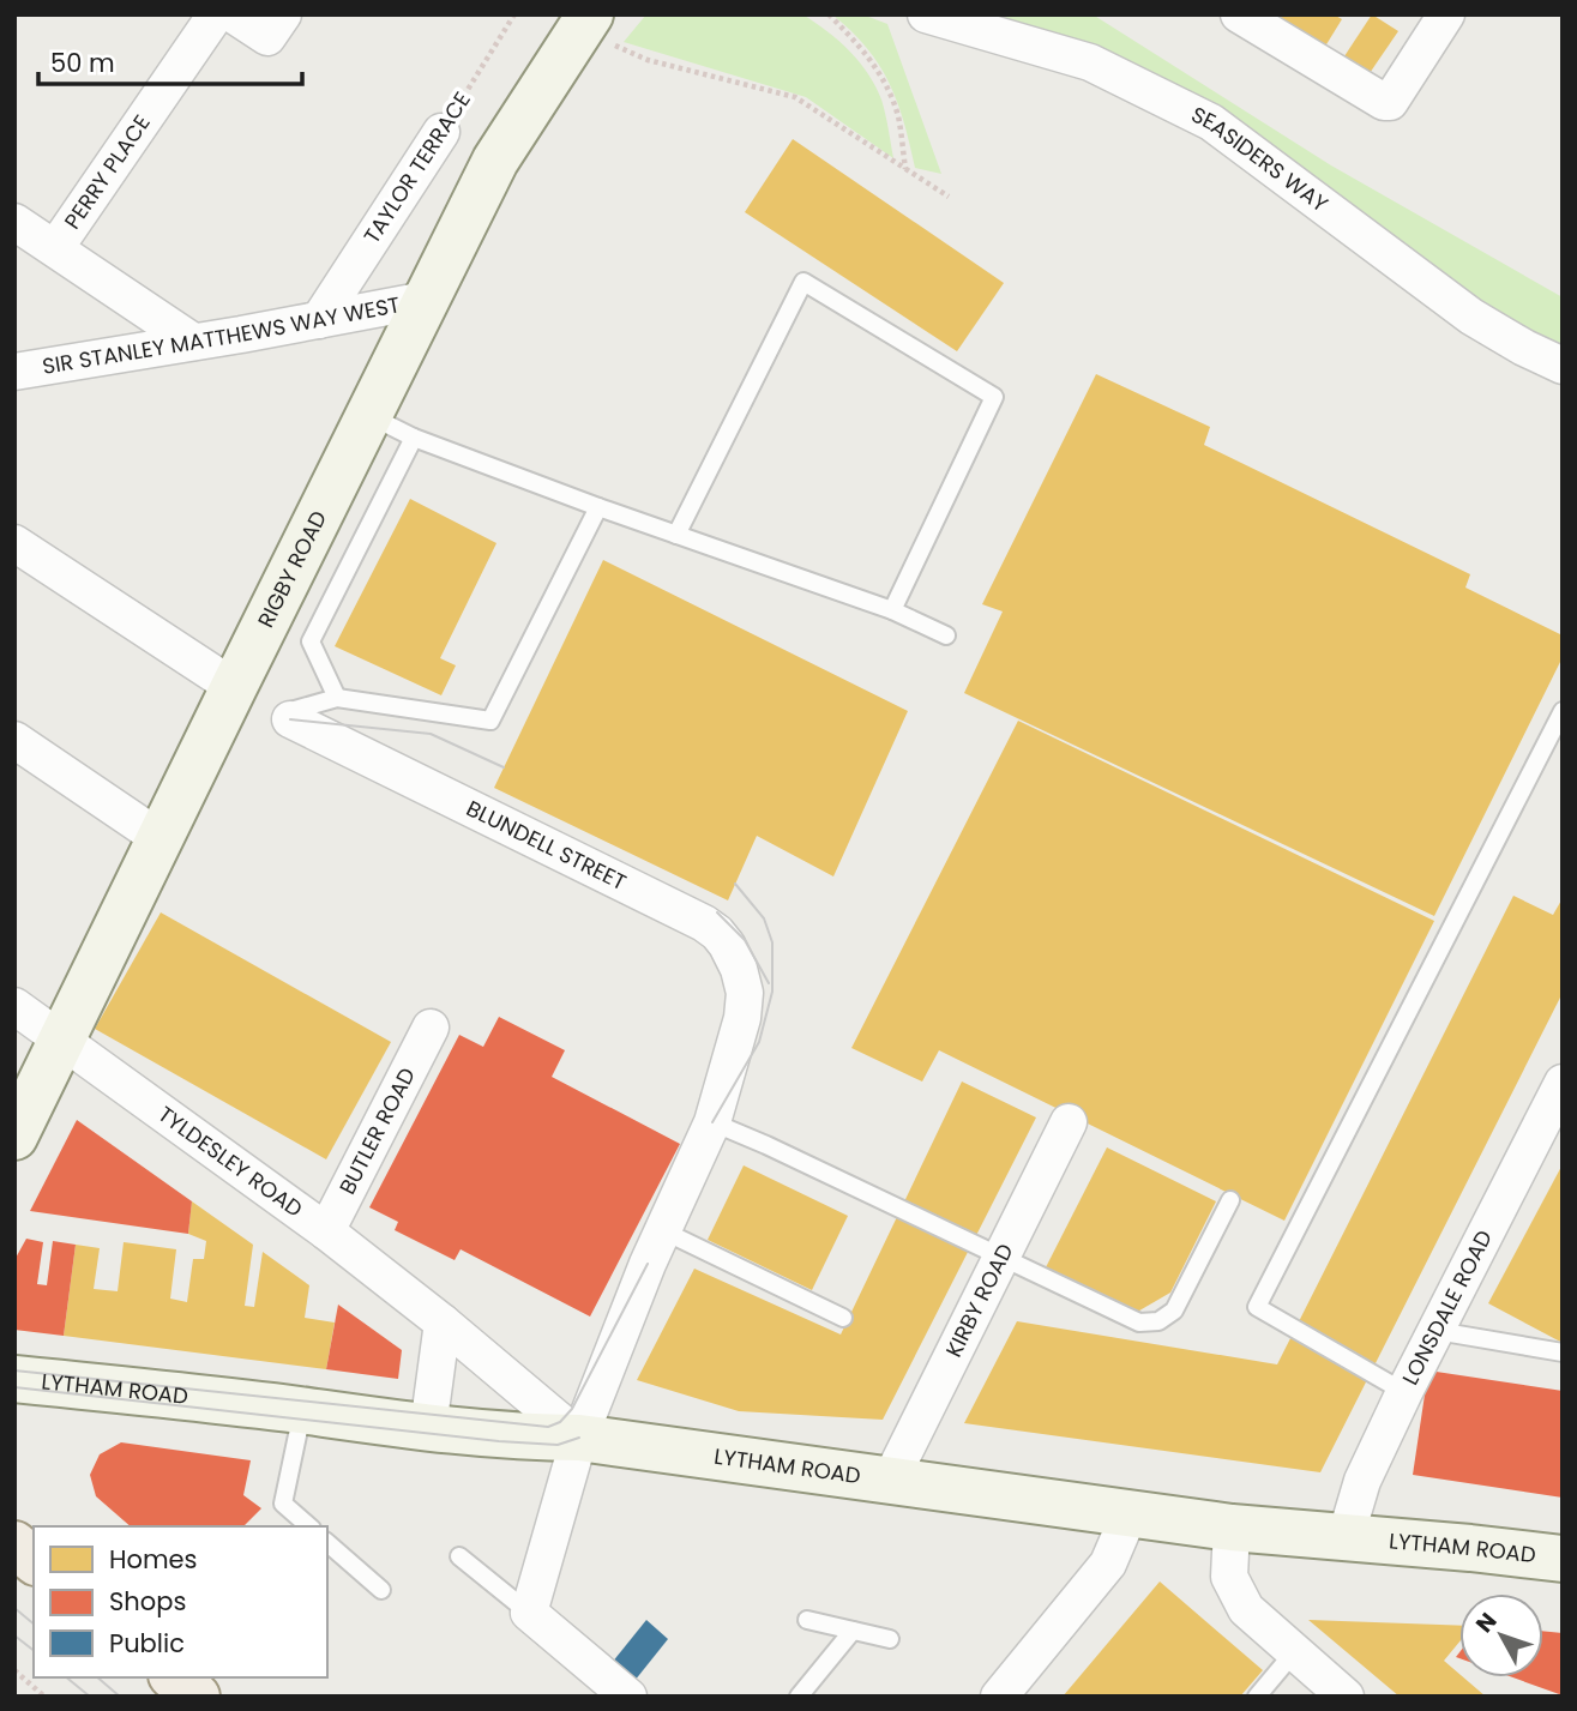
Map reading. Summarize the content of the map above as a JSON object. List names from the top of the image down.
{
  "streets": {
    "main road": ["RIGBY ROAD", "LYTHAM ROAD"],
    "street": [
      "SEASIDERS WAY",
      "TAYLOR TERRACE",
      "PERRY PLACE",
      "SIR STANLEY MATTHEWS WAY WEST",
      "BLUNDELL STREET",
      "BUTLER ROAD",
      "TYLDESLEY ROAD",
      "KIRBY ROAD",
      "LONSDALE ROAD"
    ]
  },
  "crossings": [
    ["TAYLOR TERRACE", "SIR STANLEY MATTHEWS WAY WEST"],
    ["SIR STANLEY MATTHEWS WAY WEST", "RIGBY ROAD"],
    ["RIGBY ROAD", "TYLDESLEY ROAD"],
    ["BLUNDELL STREET", "TYLDESLEY ROAD"],
    ["BLUNDELL STREET", "LYTHAM ROAD"],
    ["BUTLER ROAD", "TYLDESLEY ROAD"],
    ["TYLDESLEY ROAD", "LYTHAM ROAD"],
    ["KIRBY ROAD", "LYTHAM ROAD"],
    ["LONSDALE ROAD", "LYTHAM ROAD"]
  ],
  "legend": ["Homes", "Shops", "Public"],
  "scale_bar": "50 m",
  "north": "top left"
}
